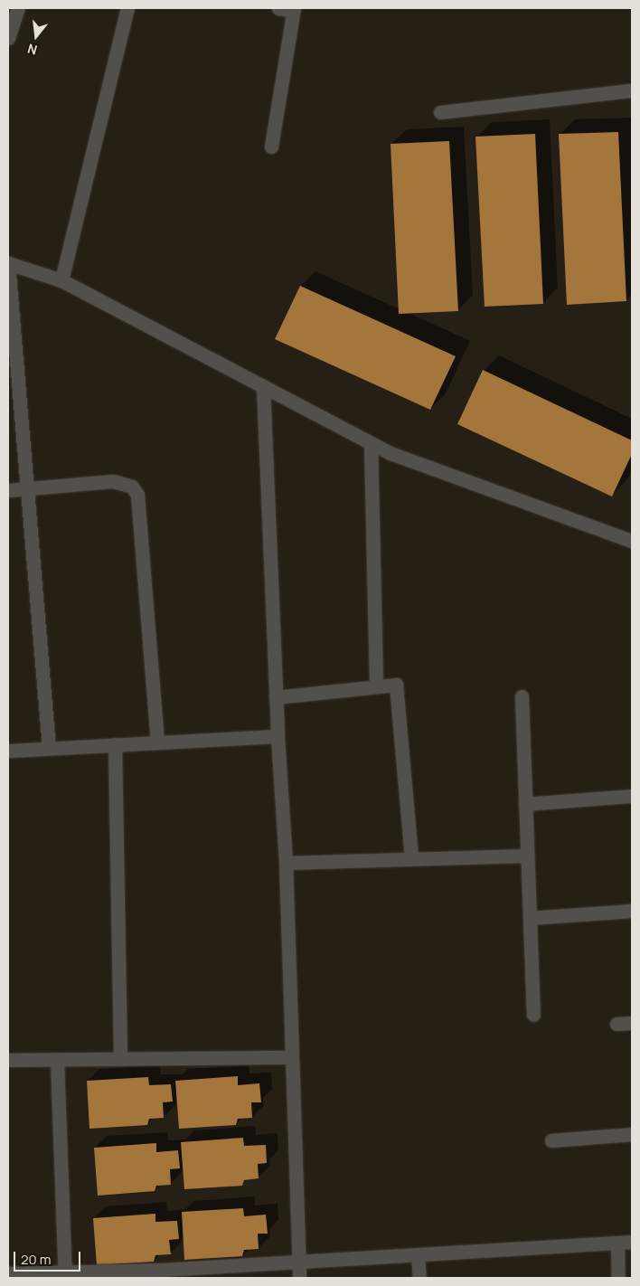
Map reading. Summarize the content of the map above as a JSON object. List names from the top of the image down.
{
  "scale_bar": "20 m",
  "north": "bottom"
}
